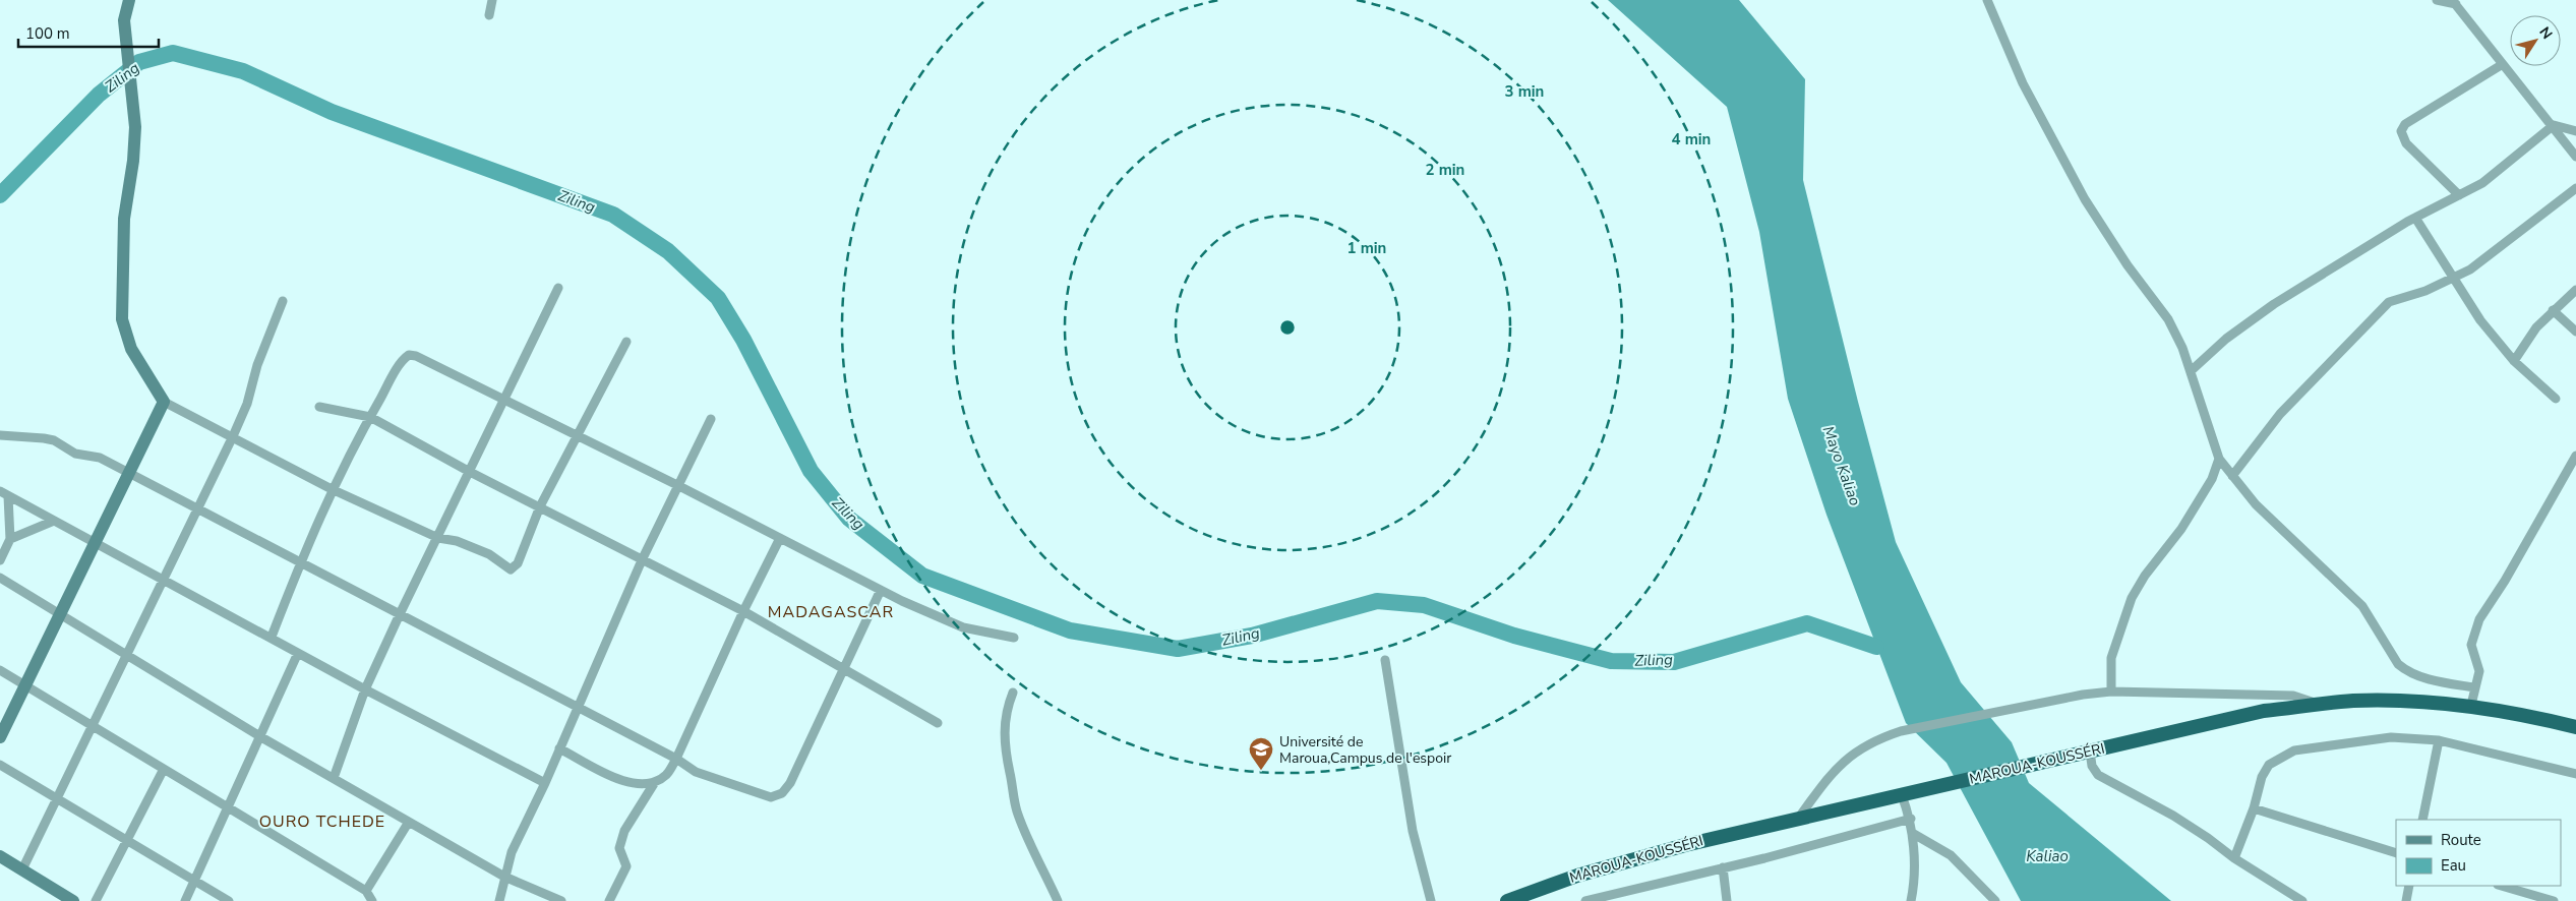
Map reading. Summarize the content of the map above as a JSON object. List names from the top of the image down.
{
  "streets": {
    "highway": ["MAROUA-KOUSSÉRI"]
  },
  "districts": ["MADAGASCAR", "OURO TCHEDE"],
  "water": ["Ziling", "Mayo Kaliao", "Kaliao"],
  "places": {
    "school or university": ["Université de Maroua,Campus de l'espoir"]
  },
  "legend": ["Route", "Eau"],
  "scale_bar": "100 m",
  "north": "top right",
  "rings": [
    "3 min",
    "4 min",
    "2 min",
    "1 min"
  ]
}
